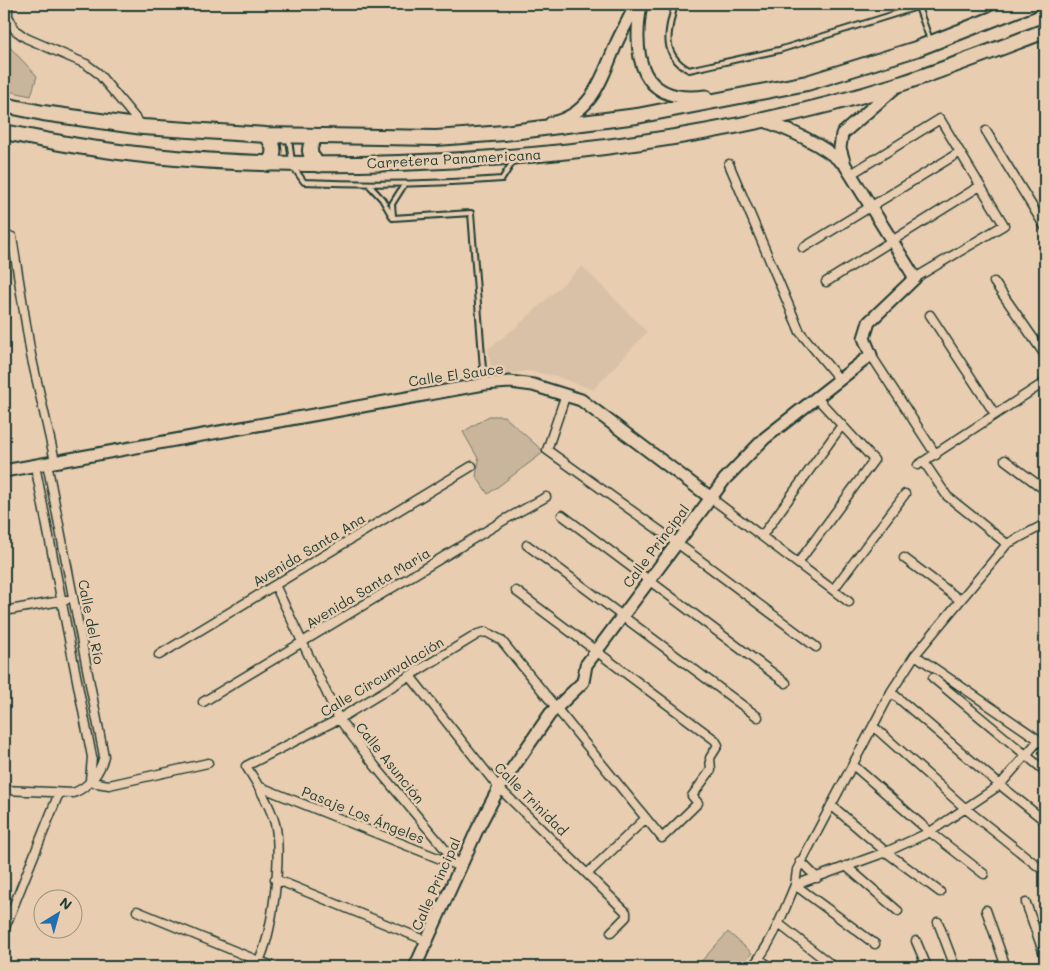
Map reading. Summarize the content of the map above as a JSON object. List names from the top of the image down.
{
  "streets": {
    "highway": ["Carretera Panamericana"],
    "street": [
      "Calle El Sauce",
      "Calle Principal",
      "Avenida Santa Ana",
      "Avenida Santa Maria",
      "Calle del Río",
      "Calle Circunvalación",
      "Calle Asunción",
      "Calle Trinidad",
      "Pasaje Los Ángeles"
    ]
  },
  "crossings": [
    ["Calle El Sauce", "Calle Principal"],
    ["Calle El Sauce", "Calle del Río"],
    ["Calle Principal", "Calle Circunvalación"],
    ["Calle Principal", "Calle Asunción"],
    ["Calle Principal", "Calle Trinidad"],
    ["Calle Principal", "Pasaje Los Ángeles"],
    ["Avenida Santa Ana", "Calle Asunción"],
    ["Avenida Santa Maria", "Calle Asunción"],
    ["Calle Circunvalación", "Calle Asunción"],
    ["Calle Circunvalación", "Calle Trinidad"],
    ["Calle Circunvalación", "Pasaje Los Ángeles"],
    ["Calle Asunción", "Pasaje Los Ángeles"]
  ],
  "north": "top right"
}
